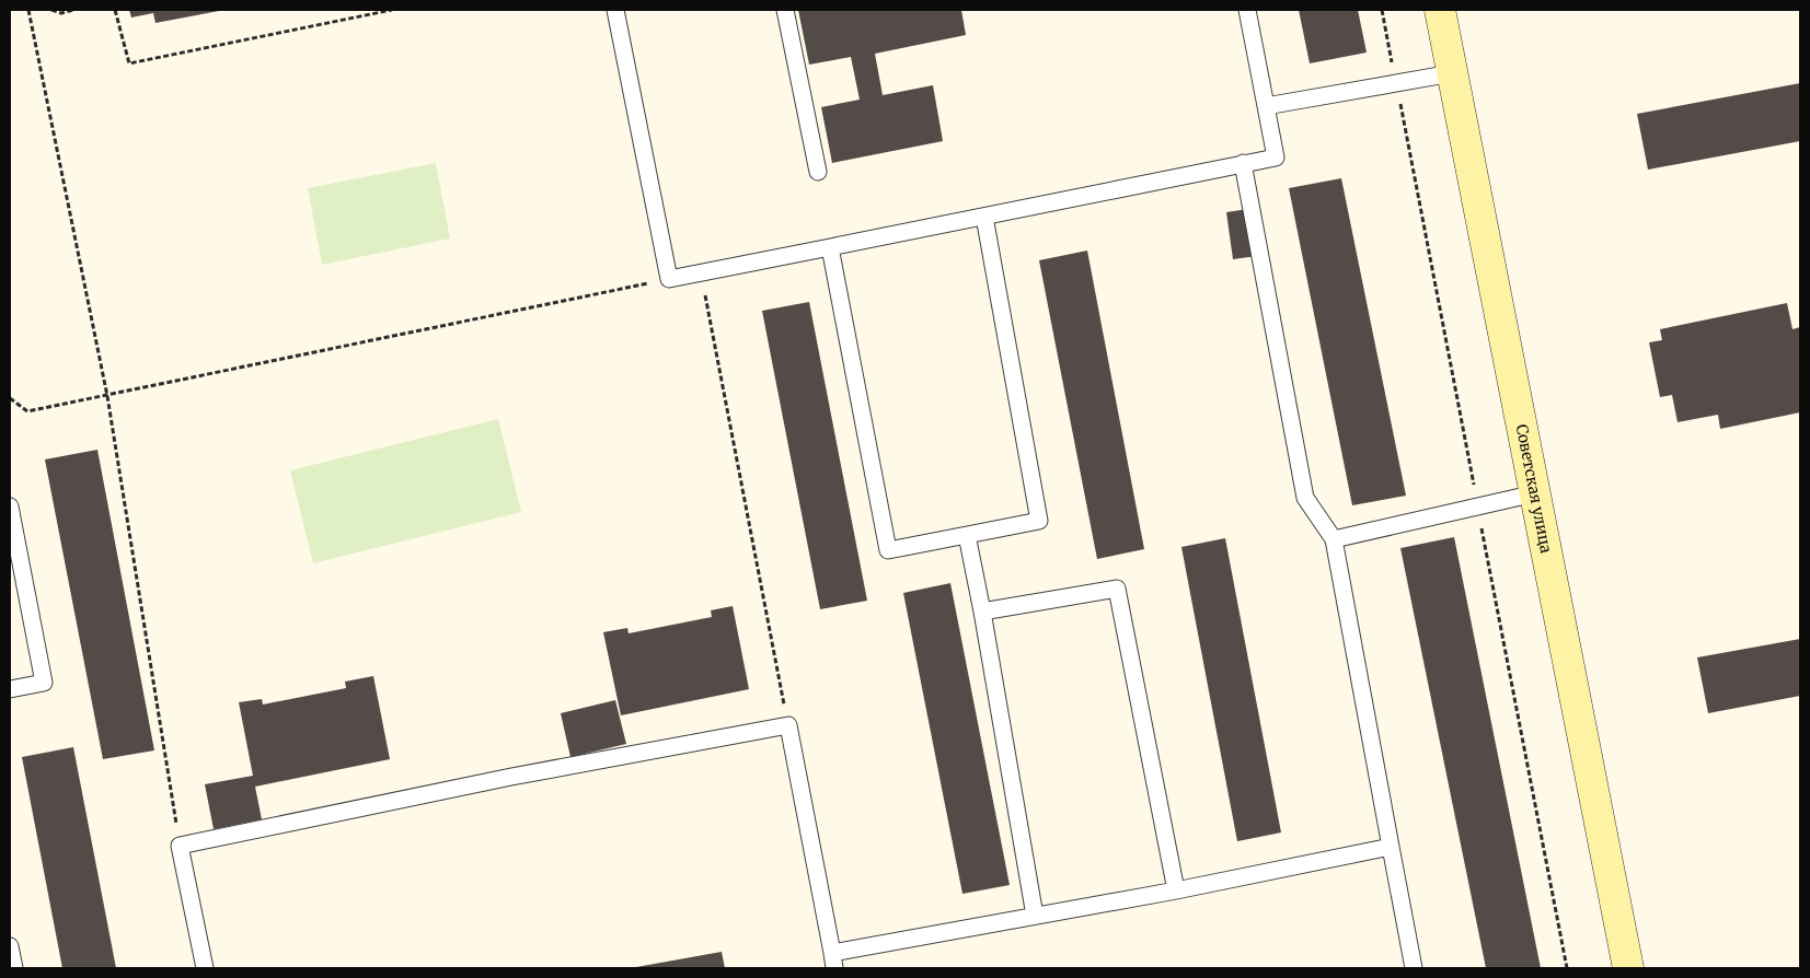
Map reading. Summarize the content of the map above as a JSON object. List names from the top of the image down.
{
  "streets": {
    "main road": ["Советская улица"]
  }
}
